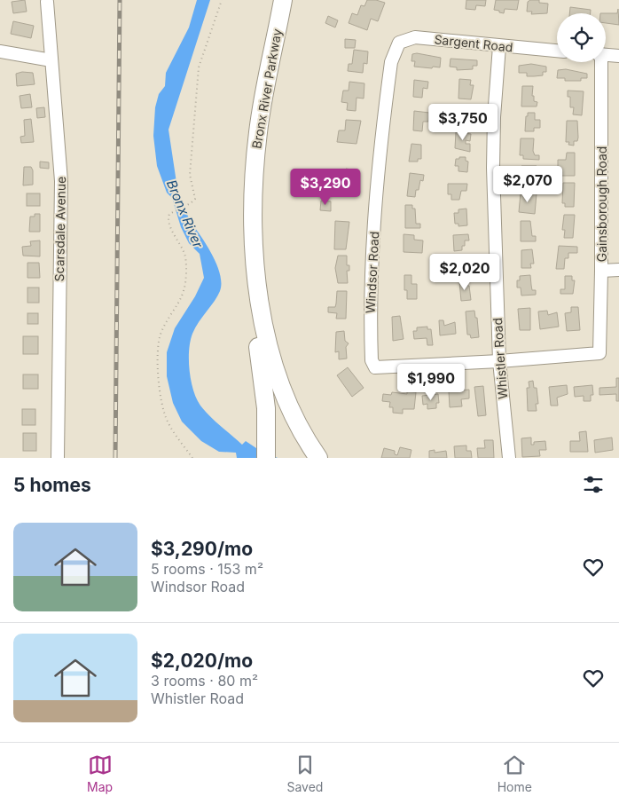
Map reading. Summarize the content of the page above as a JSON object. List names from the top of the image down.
{
  "streets": {
    "highway": ["Bronx River Parkway"],
    "street": [
      "Sargent Road",
      "Gainsborough Road",
      "Scarsdale Avenue",
      "Windsor Road",
      "Whistler Road"
    ]
  },
  "crossings": [
    ["Sargent Road", "Windsor Road"],
    ["Sargent Road", "Whistler Road"],
    ["Gainsborough Road", "Windsor Road"],
    ["Gainsborough Road", "Whistler Road"],
    ["Windsor Road", "Whistler Road"]
  ],
  "water": ["Bronx River"],
  "page": {
    "price": [
      "$3,750",
      "$2,070",
      "$3,290",
      "$2,020",
      "$1,990"
    ],
    "heading": "5 homes",
    "list": [
      {
        "name": "$3,290/mo",
        "note": "5 rooms · 153 m² · Windsor Road"
      },
      {
        "name": "$2,020/mo",
        "note": "3 rooms · 80 m² · Whistler Road"
      }
    ],
    "tabs": ["Map", "Saved", "Home"]
  }
}
